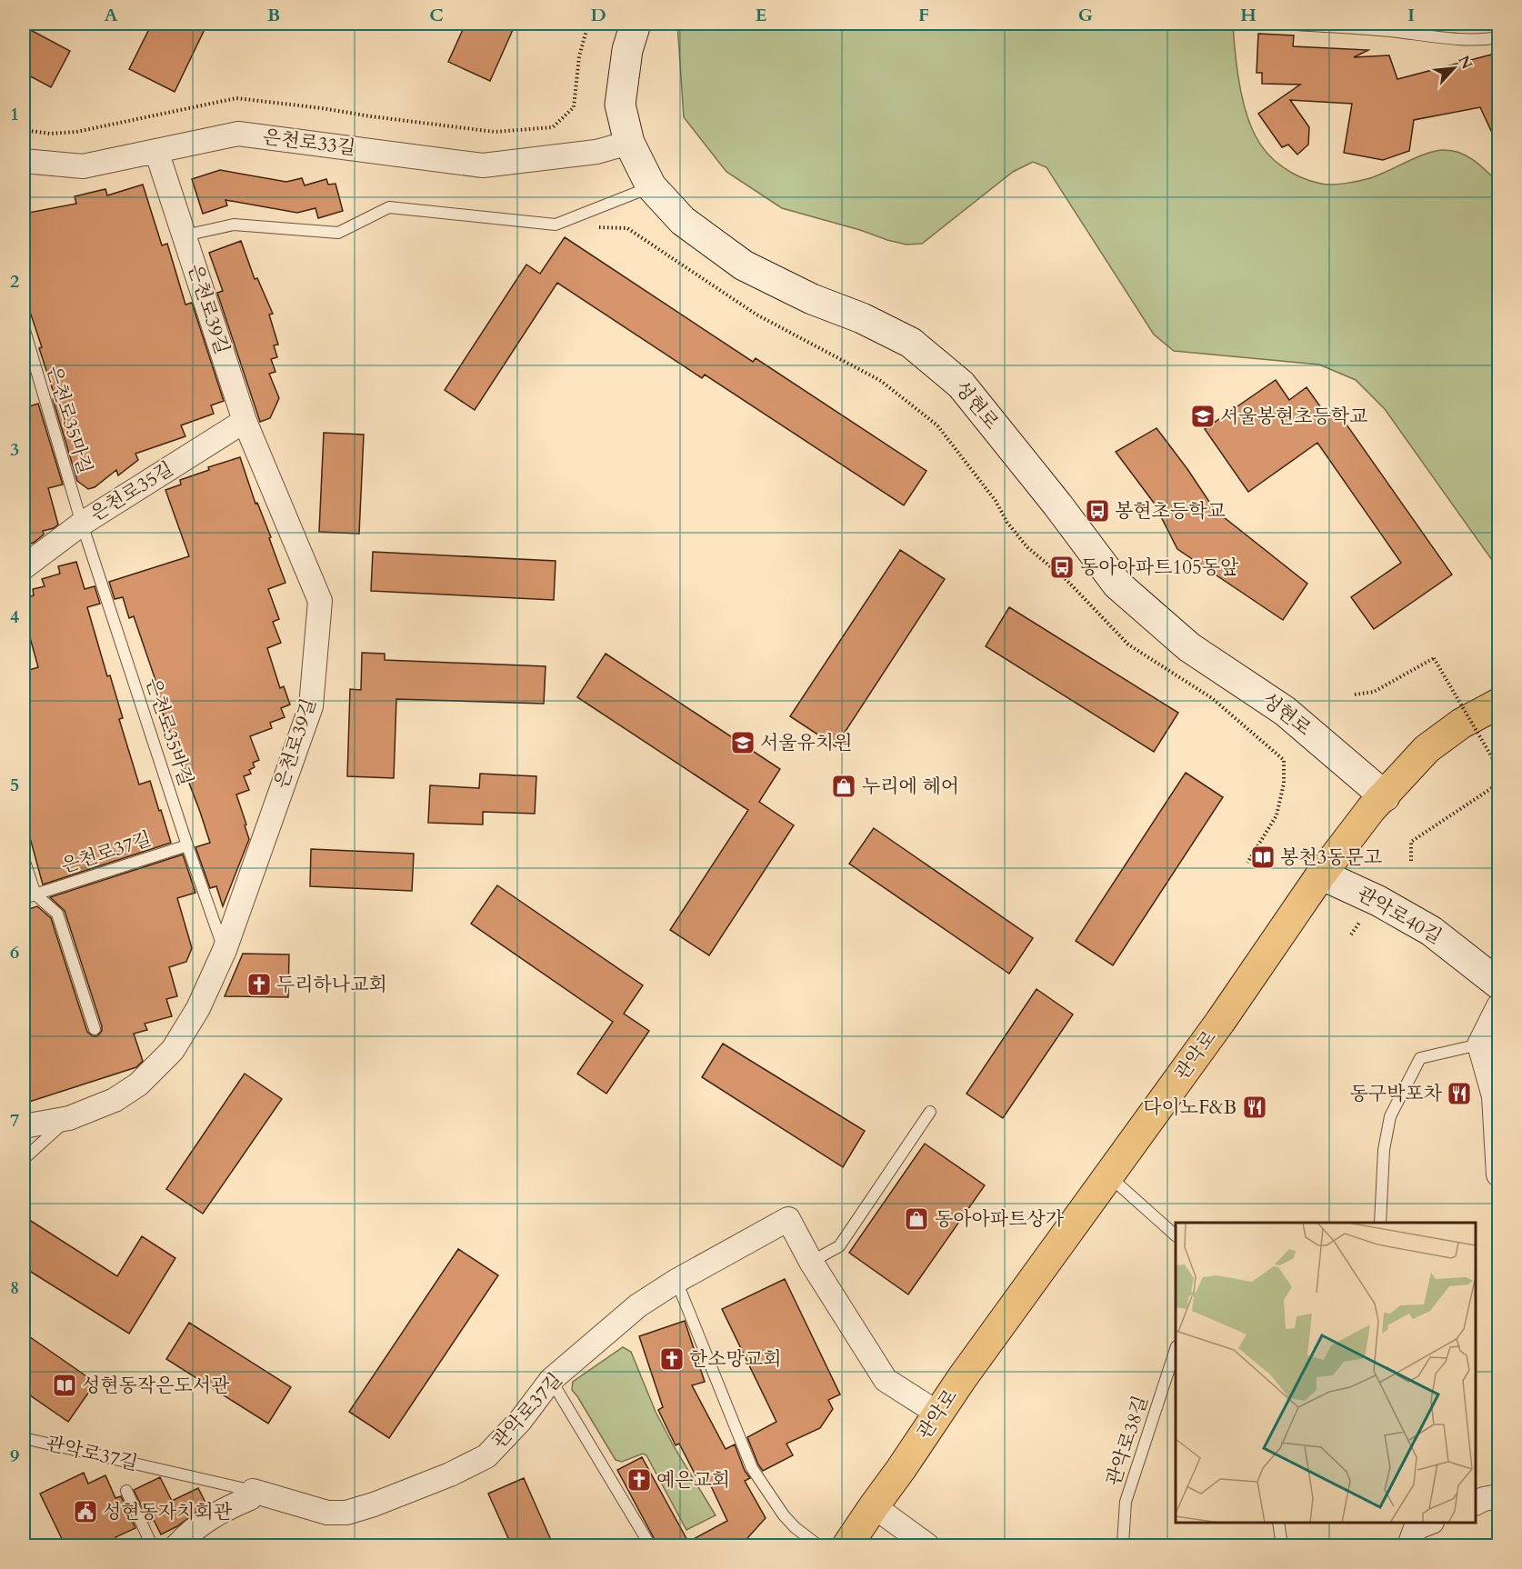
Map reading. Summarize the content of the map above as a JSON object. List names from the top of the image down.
{
  "streets": {
    "main road": ["관악로"],
    "street": [
      "은천로33길",
      "은천로39길",
      "성현로",
      "은천로35길",
      "관악로40길",
      "관악로37길"
    ],
    "lane": [
      "은천로35마길",
      "은천로35바길",
      "은천로37길",
      "관악로38길"
    ]
  },
  "crossings": [
    ["은천로33길", "은천로39길"],
    ["은천로33길", "성현로"],
    ["은천로39길", "은천로35길"],
    ["은천로39길", "은천로35바길"],
    ["성현로", "관악로"],
    ["은천로35마길", "은천로35길"],
    ["은천로35마길", "은천로35바길"],
    ["은천로35길", "은천로35바길"],
    ["은천로35바길", "은천로37길"],
    ["관악로40길", "관악로"],
    ["관악로", "관악로37길"]
  ],
  "places": {
    "school or university": ["서울봉현초등학교", "서울유치원"],
    "bus stop": ["봉현초등학교", "동아아파트105동앞"],
    "shop": ["누리에 헤어", "동아아파트상가"],
    "library": ["봉천3동문고", "성현동작은도서관"],
    "church": ["두리하나교회", "한소망교회", "예은교회"],
    "restaurant": ["동구박포차", "다이노F&B"],
    "public building": ["성현동자치회관"]
  },
  "north": "top right",
  "grid": {
    "columns": [
      "A",
      "B",
      "C",
      "D",
      "E",
      "F",
      "G",
      "H",
      "I"
    ],
    "rows": [
      "1",
      "2",
      "3",
      "4",
      "5",
      "6",
      "7",
      "8",
      "9"
    ]
  }
}
